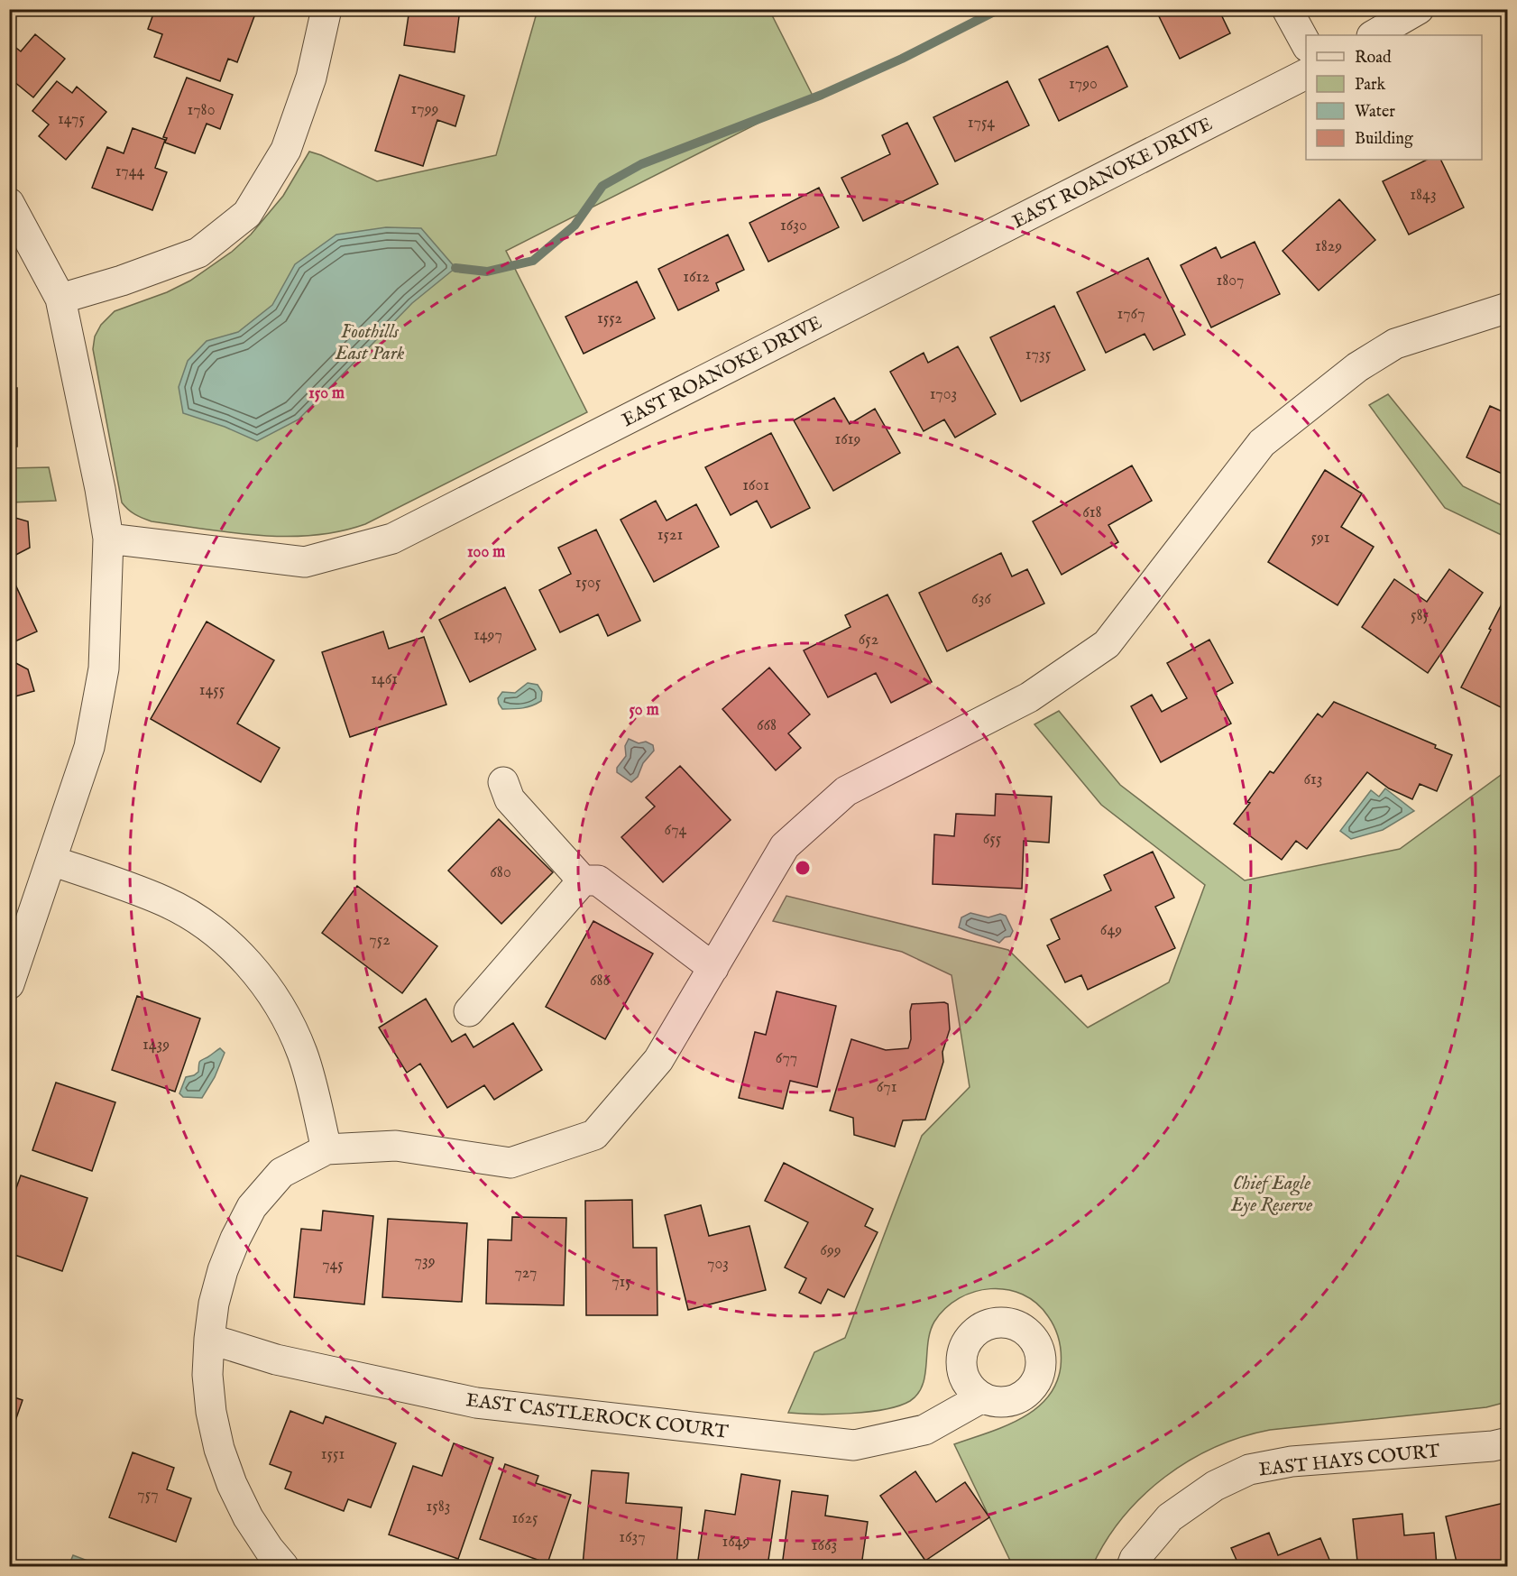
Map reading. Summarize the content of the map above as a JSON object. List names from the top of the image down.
{
  "streets": {
    "street": ["EAST ROANOKE DRIVE", "EAST CASTLEROCK COURT", "EAST HAYS COURT"]
  },
  "parks": ["Foothills East Park", "Chief Eagle Eye Reserve"],
  "house_numbers": [
    "1790",
    "1799",
    "1780",
    "1475",
    "1754",
    "1744",
    "1843",
    "1630",
    "1829",
    "1612",
    "1807",
    "1767",
    "1552",
    "1735",
    "1703",
    "1619",
    "1601",
    "618",
    "1521",
    "591",
    "1505",
    "636",
    "585",
    "1497",
    "652",
    "1461",
    "1455",
    "668",
    "613",
    "674",
    "655",
    "680",
    "649",
    "752",
    "686",
    "1439",
    "677",
    "671",
    "699",
    "739",
    "703",
    "745",
    "727",
    "715",
    "1551",
    "757",
    "1583",
    "1625",
    "1637",
    "1649",
    "1663"
  ],
  "legend": [
    "Road",
    "Park",
    "Water",
    "Building"
  ],
  "rings": ["150 m", "100 m", "50 m"]
}
